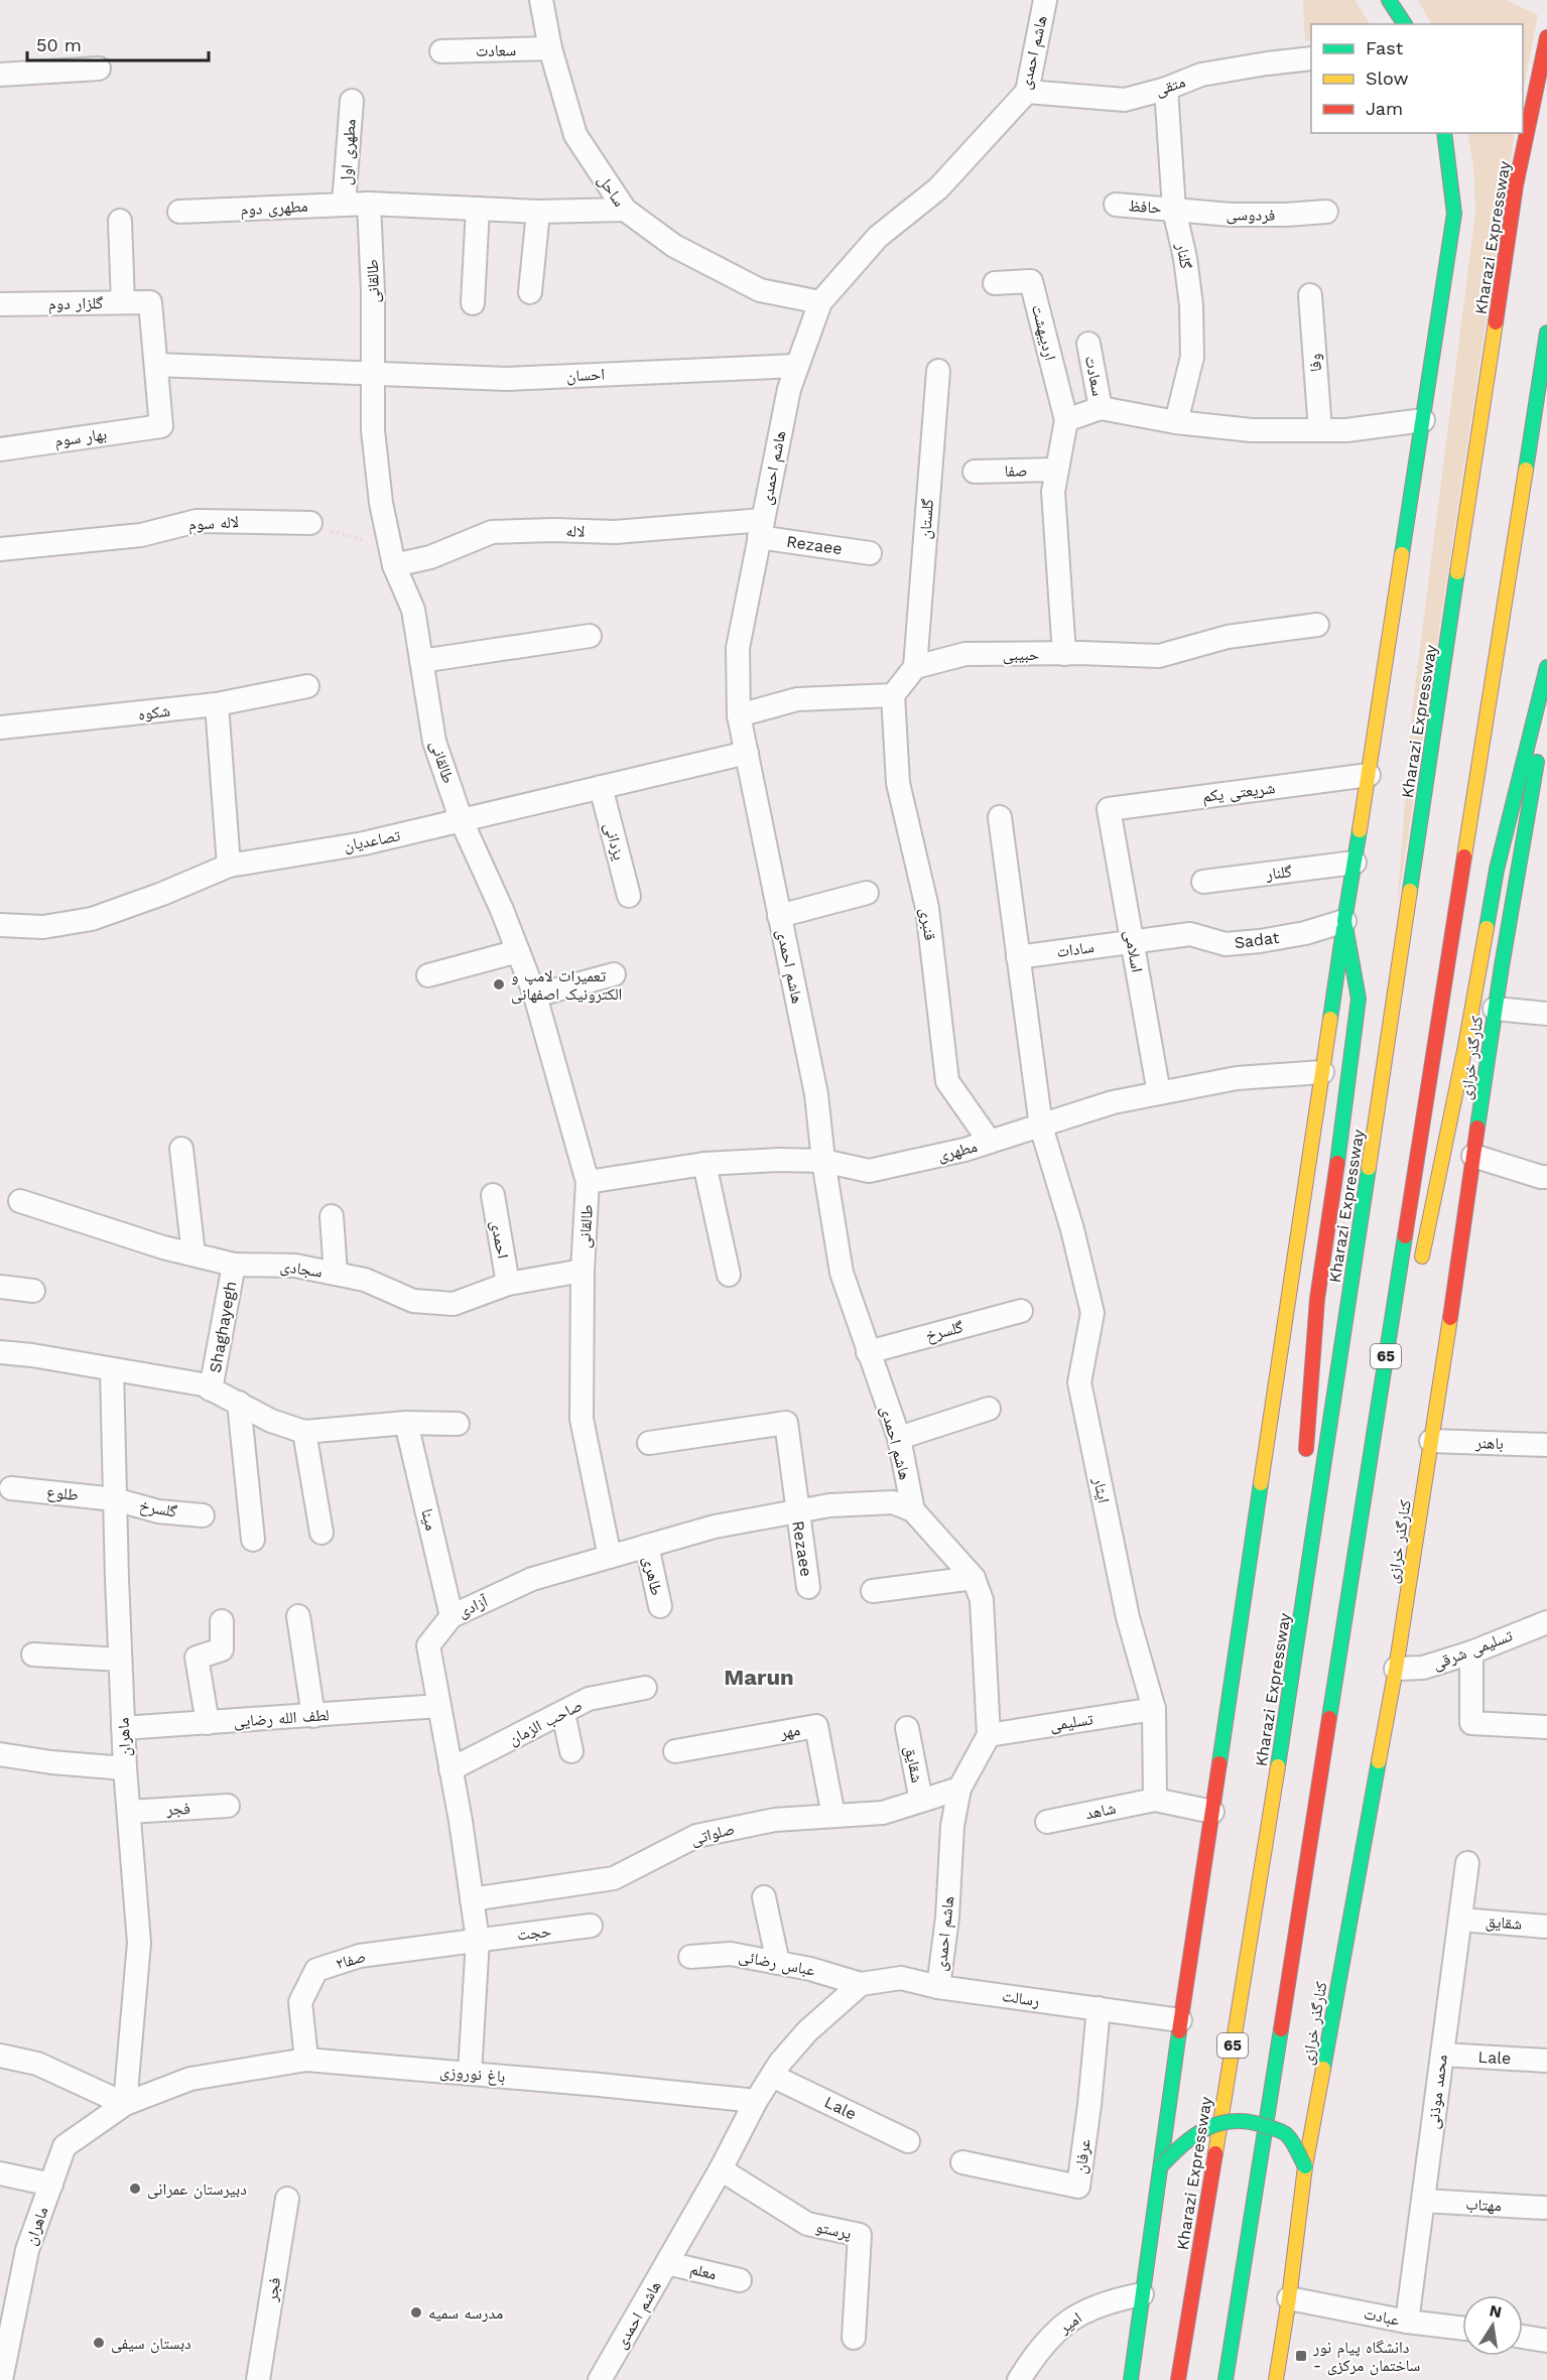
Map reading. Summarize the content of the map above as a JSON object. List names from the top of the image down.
{
  "streets": {
    "main road": ["Kharazi Expressway", "کنارگذر خرازی", "65"],
    "street": [
      "سعادت",
      "هاشم احمدی",
      "متقی",
      "مطهری اول",
      "ساحل",
      "حافظ",
      "مطهری دوم",
      "فردوسی",
      "گلنار",
      "طالقانی",
      "گلزار دوم",
      "اردیبهشت",
      "وفا",
      "احسان",
      "بهار سوم",
      "صفا",
      "گلستان",
      "لاله سوم",
      "لاله",
      "Rezaee",
      "حبیبی",
      "شکوه",
      "شریعتی یکم",
      "تصاعدیان",
      "یزدانی",
      "قنبری",
      "Sadat",
      "سادات",
      "اسلامی",
      "مطهری",
      "احمدی",
      "سجادی",
      "Shaghayegh",
      "گلسرخ",
      "باهنر",
      "ایثار",
      "طلوع",
      "مینا",
      "طاهری",
      "آزادی",
      "تسلیمی شرقی",
      "لطف الله رضایی",
      "صاحب الزمان",
      "تسلیمی",
      "مهر",
      "ماهران",
      "شقایق",
      "فجر",
      "شاهد",
      "صلواتی",
      "حجت",
      "صفا۲",
      "عباس رضائی",
      "رسالت",
      "Lale",
      "باغ نوروزی",
      "محمد موذنی",
      "عرفان",
      "مهتاب",
      "پرستو",
      "معلم",
      "عبادت",
      "امیر"
    ]
  },
  "crossings": [
    ["سعادت", "ساحل"],
    ["هاشم احمدی", "متقی"],
    ["هاشم احمدی", "ساحل"],
    ["هاشم احمدی", "احسان"],
    ["هاشم احمدی", "لاله"],
    ["هاشم احمدی", "Rezaee"],
    ["هاشم احمدی", "تصاعدیان"],
    ["هاشم احمدی", "مطهری"],
    ["هاشم احمدی", "گلسرخ"],
    ["هاشم احمدی", "آزادی"],
    ["هاشم احمدی", "تسلیمی"],
    ["هاشم احمدی", "صلواتی"],
    ["هاشم احمدی", "عباس رضائی"],
    ["هاشم احمدی", "رسالت"],
    ["هاشم احمدی", "Lale"],
    ["هاشم احمدی", "باغ نوروزی"],
    ["هاشم احمدی", "پرستو"],
    ["هاشم احمدی", "معلم"],
    ["متقی", "گلنار"],
    ["مطهری اول", "مطهری دوم"],
    ["حافظ", "فردوسی"],
    ["حافظ", "گلنار"],
    ["مطهری دوم", "طالقانی"],
    ["فردوسی", "گلنار"],
    ["Kharazi Expressway", "65"],
    ["طالقانی", "احسان"],
    ["طالقانی", "لاله"],
    ["طالقانی", "تصاعدیان"],
    ["طالقانی", "مطهری"],
    ["طالقانی", "سجادی"],
    ["طالقانی", "آزادی"],
    ["گلزار دوم", "احسان"],
    ["گلزار دوم", "بهار سوم"],
    ["احسان", "بهار سوم"],
    ["گلستان", "حبیبی"],
    ["لاله", "Rezaee"],
    ["Rezaee", "آزادی"],
    ["شریعتی یکم", "اسلامی"],
    ["تصاعدیان", "یزدانی"],
    ["قنبری", "مطهری"],
    ["Sadat", "سادات"],
    ["Sadat", "اسلامی"],
    ["سادات", "اسلامی"],
    ["سادات", "ایثار"],
    ["اسلامی", "مطهری"],
    ["کنارگذر خرازی", "باهنر"],
    ["کنارگذر خرازی", "تسلیمی شرقی"],
    ["کنارگذر خرازی", "عبادت"],
    ["مطهری", "ایثار"],
    ["احمدی", "سجادی"],
    ["سجادی", "Shaghayegh"],
    ["گلسرخ", "طلوع"],
    ["گلسرخ", "ماهران"],
    ["ایثار", "تسلیمی"],
    ["ایثار", "شاهد"],
    ["طلوع", "ماهران"],
    ["مینا", "آزادی"],
    ["طاهری", "آزادی"],
    ["آزادی", "لطف الله رضایی"],
    ["آزادی", "صاحب الزمان"],
    ["آزادی", "صلواتی"],
    ["آزادی", "حجت"],
    ["آزادی", "صفا۲"],
    ["آزادی", "باغ نوروزی"],
    ["لطف الله رضایی", "ماهران"],
    ["مهر", "صلواتی"],
    ["ماهران", "فجر"],
    ["ماهران", "باغ نوروزی"],
    ["شقایق", "صلواتی"],
    ["شقایق", "محمد موذنی"],
    ["حجت", "صفا۲"],
    ["صفا۲", "باغ نوروزی"],
    ["عباس رضائی", "رسالت"],
    ["رسالت", "عرفان"],
    ["Lale", "محمد موذنی"],
    ["محمد موذنی", "مهتاب"],
    ["محمد موذنی", "عبادت"]
  ],
  "districts": ["Marun"],
  "places": {
    "other": [
      "تعمیرات لامپ و الکترونیک اصفهانی",
      "دبیرستان عمرانی",
      "مدرسه سمیه",
      "دبستان سیفی"
    ],
    "transit": ["دانشگاه پیام نور - ساختمان مرکزی"]
  },
  "legend": ["Fast", "Slow", "Jam"],
  "scale_bar": "50 m",
  "north": "top"
}
